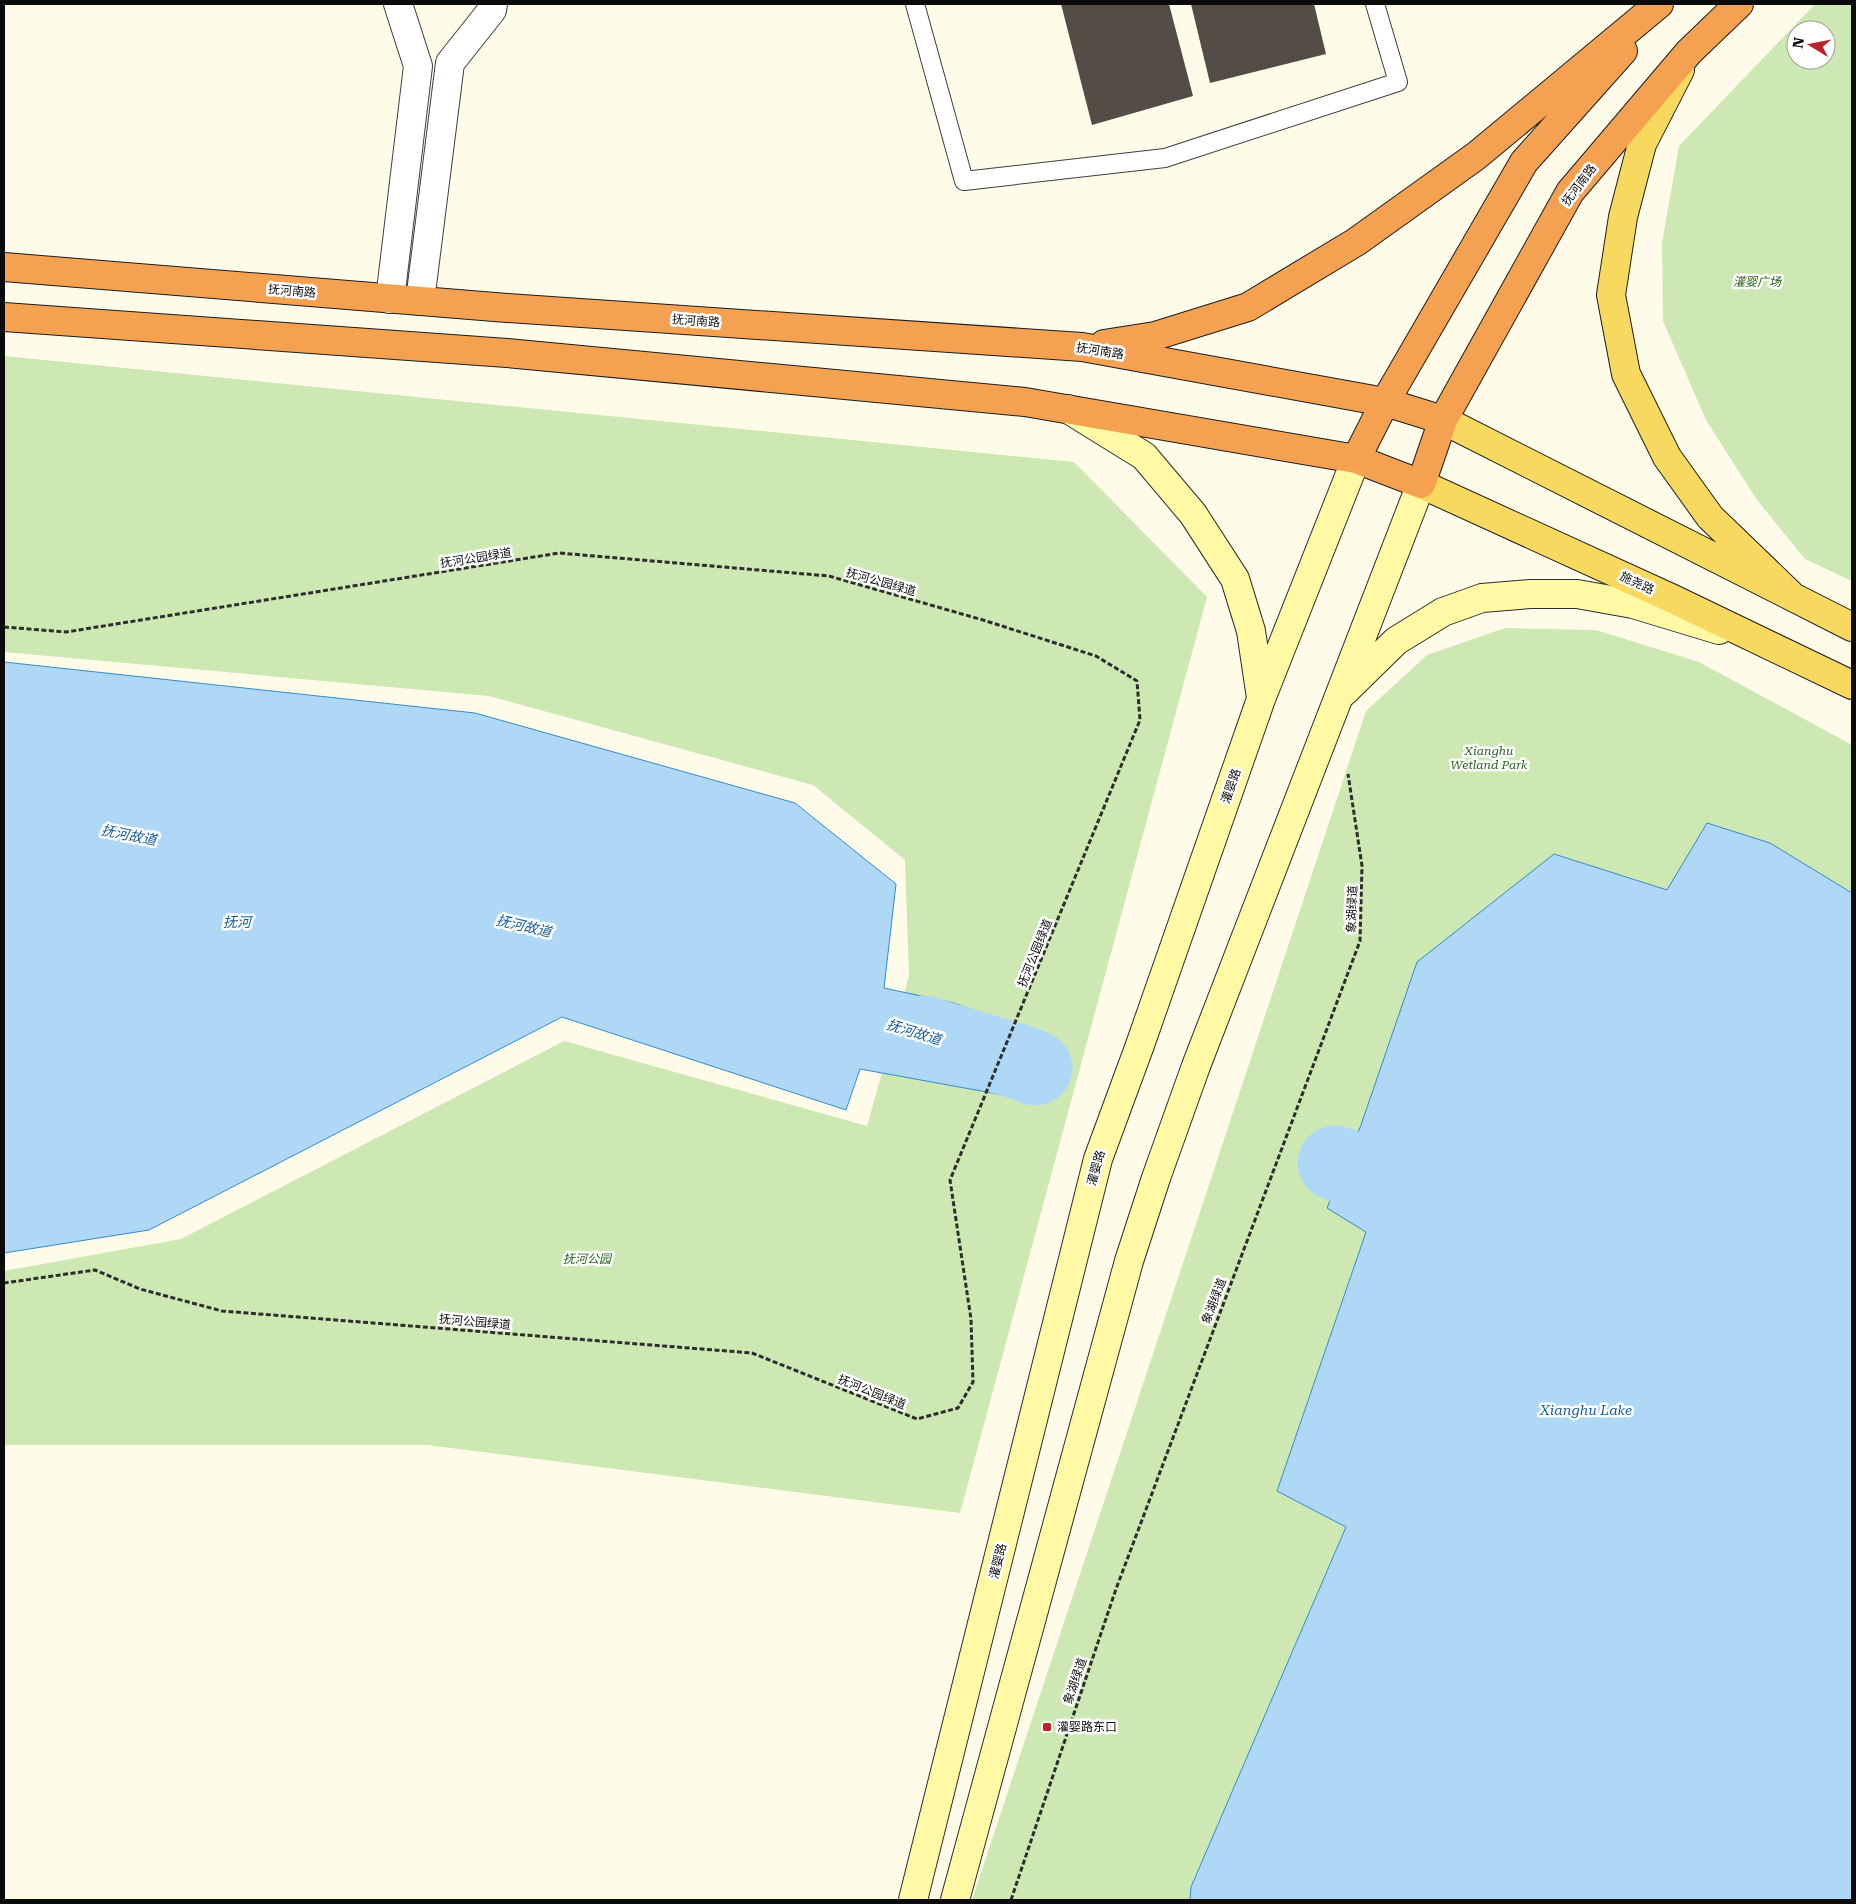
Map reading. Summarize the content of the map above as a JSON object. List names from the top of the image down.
{
  "streets": {
    "highway": ["抚河南路"],
    "main road": ["施尧路", "灌婴路"],
    "path": ["抚河公园绿道", "象湖绿道"]
  },
  "crossings": [
    ["抚河南路", "施尧路"]
  ],
  "water": ["抚河故道", "抚河", "Xianghu Lake"],
  "parks": ["灌婴广场", "Xianghu Wetland Park", "抚河公园"],
  "places": {
    "transit": ["灌婴路东口"]
  },
  "north": "left"
}
